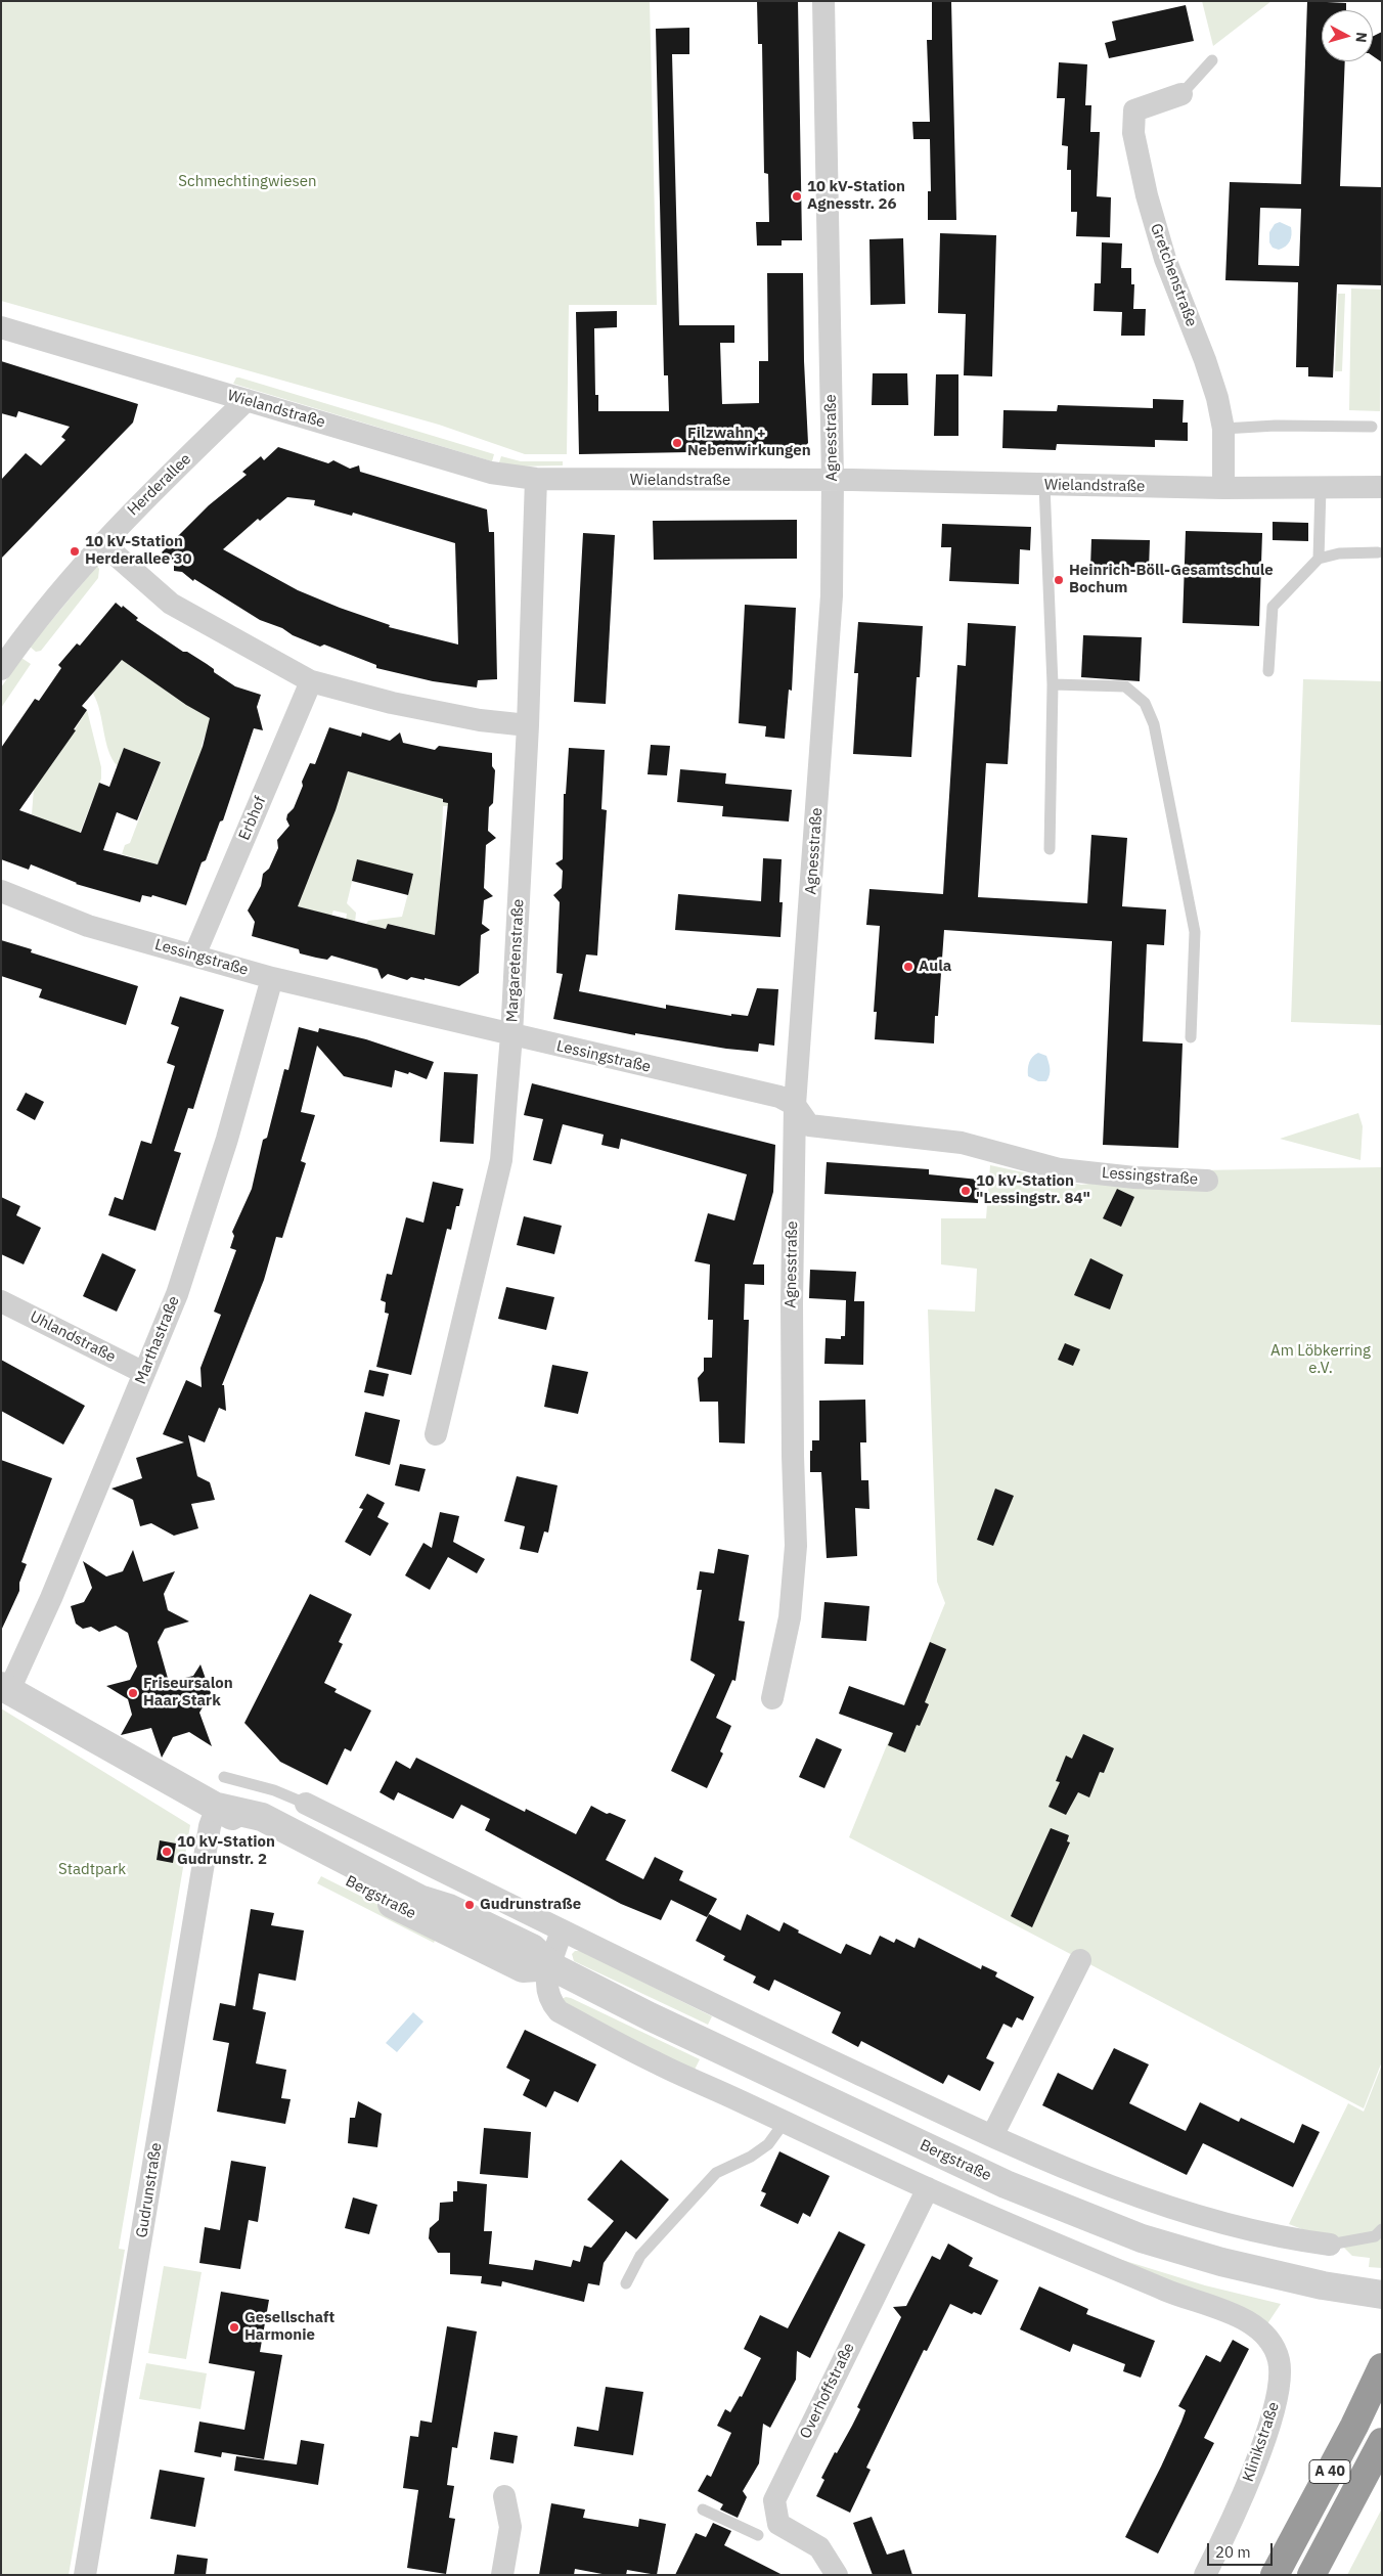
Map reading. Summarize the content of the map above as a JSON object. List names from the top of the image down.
{
  "streets": {
    "highway": ["A 40"],
    "street": [
      "Gretchenstraße",
      "Wielandstraße",
      "Agnesstraße",
      "Herderallee",
      "Erbhof",
      "Lessingstraße",
      "Margaretenstraße",
      "Uhlandstraße",
      "Marthastraße",
      "Bergstraße",
      "Gudrunstraße",
      "Overhoffstraße",
      "Klinikstraße"
    ]
  },
  "crossings": [
    ["Gretchenstraße", "Wielandstraße"],
    ["Wielandstraße", "Agnesstraße"],
    ["Wielandstraße", "Herderallee"],
    ["Wielandstraße", "Margaretenstraße"],
    ["Agnesstraße", "Lessingstraße"],
    ["Erbhof", "Lessingstraße"],
    ["Lessingstraße", "Margaretenstraße"],
    ["Lessingstraße", "Marthastraße"],
    ["Uhlandstraße", "Marthastraße"],
    ["Marthastraße", "Bergstraße"],
    ["Bergstraße", "Gudrunstraße"],
    ["Overhoffstraße", "Klinikstraße"]
  ],
  "parks": ["Schmechtingwiesen", "Am Löbkerring e.V.", "Stadtpark"],
  "places": [
    "10 kV-Station Agnesstr. 26",
    "Filzwahn + Nebenwirkungen",
    "10 kV-Station Herderallee 30",
    "Heinrich-Böll-Gesamtschule Bochum",
    "Aula",
    "10 kV-Station \"Lessingstr. 84\"",
    "Friseursalon Haar Stark",
    "10 kV-Station Gudrunstr. 2",
    "Gudrunstraße",
    "Gesellschaft Harmonie"
  ],
  "scale_bar": "20 m",
  "north": "right"
}
